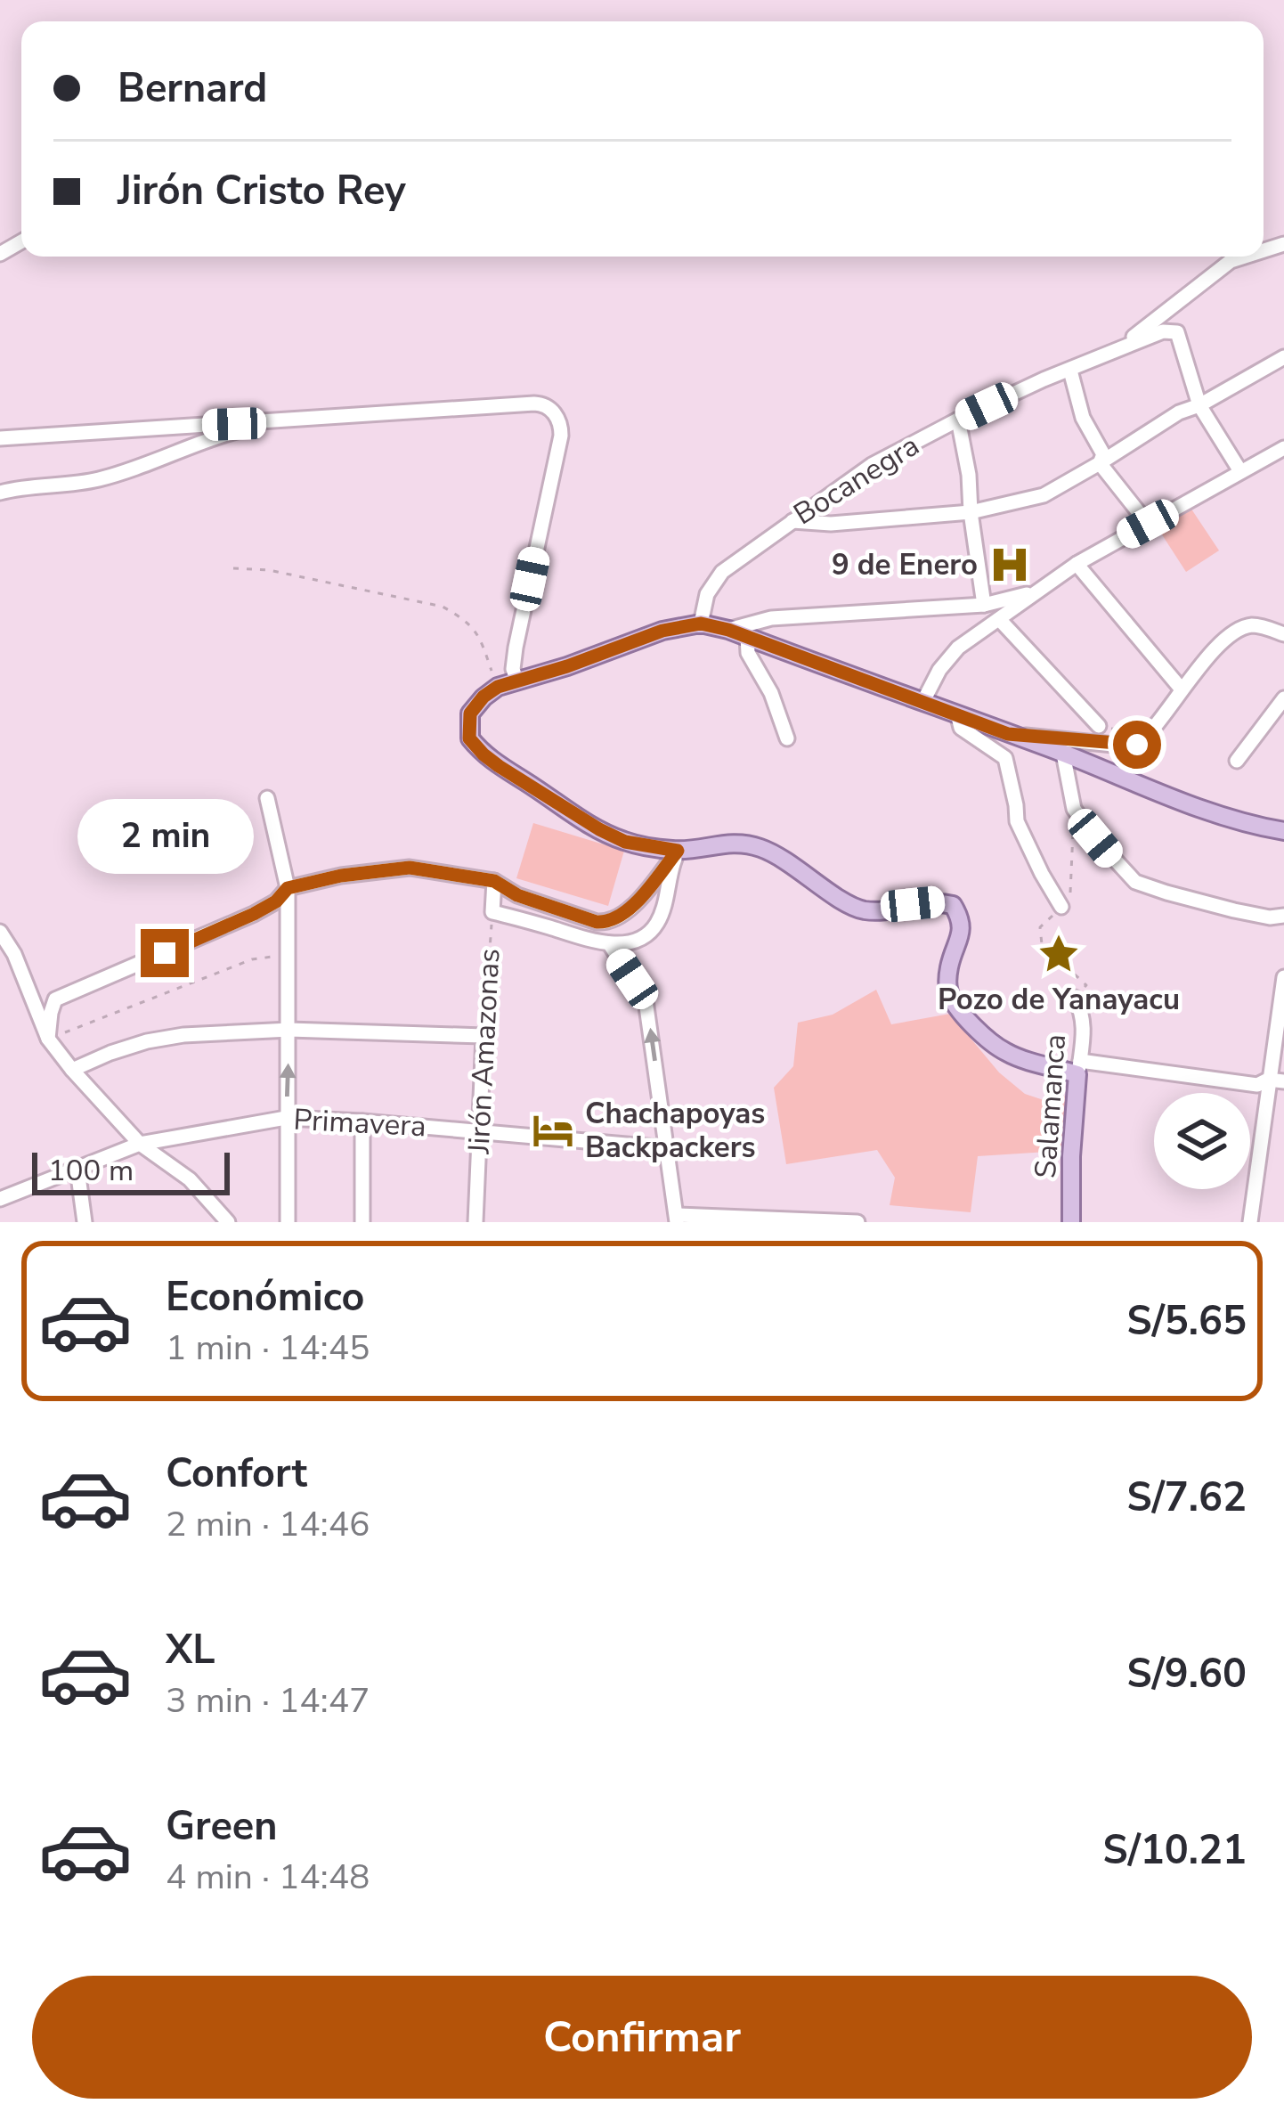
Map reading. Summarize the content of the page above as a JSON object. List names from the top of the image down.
{
  "streets": {
    "main road": ["Salamanca"],
    "street": ["Bocanegra", "Jirón Amazonas", "Primavera"]
  },
  "crossings": [
    ["Jirón Amazonas", "Primavera"]
  ],
  "places": {
    "hospital": ["9 de Enero"],
    "place": ["Pozo de Yanayacu"],
    "hotel": ["Chachapoyas Backpackers"]
  },
  "scale_bar": "100 m",
  "page": {
    "banner": ["Bernard", "Jirón Cristo Rey"],
    "bubble": "2 min",
    "scale": "100 m",
    "list": [
      {
        "name": "Económico",
        "note": "1 min · 14:45",
        "value": "S/5.65"
      },
      {
        "name": "Confort",
        "note": "2 min · 14:46",
        "value": "S/7.62"
      },
      {
        "name": "XL",
        "note": "3 min · 14:47",
        "value": "S/9.60"
      },
      {
        "name": "Green",
        "note": "4 min · 14:48",
        "value": "S/10.21"
      }
    ],
    "buttons": "Confirmar"
  }
}
